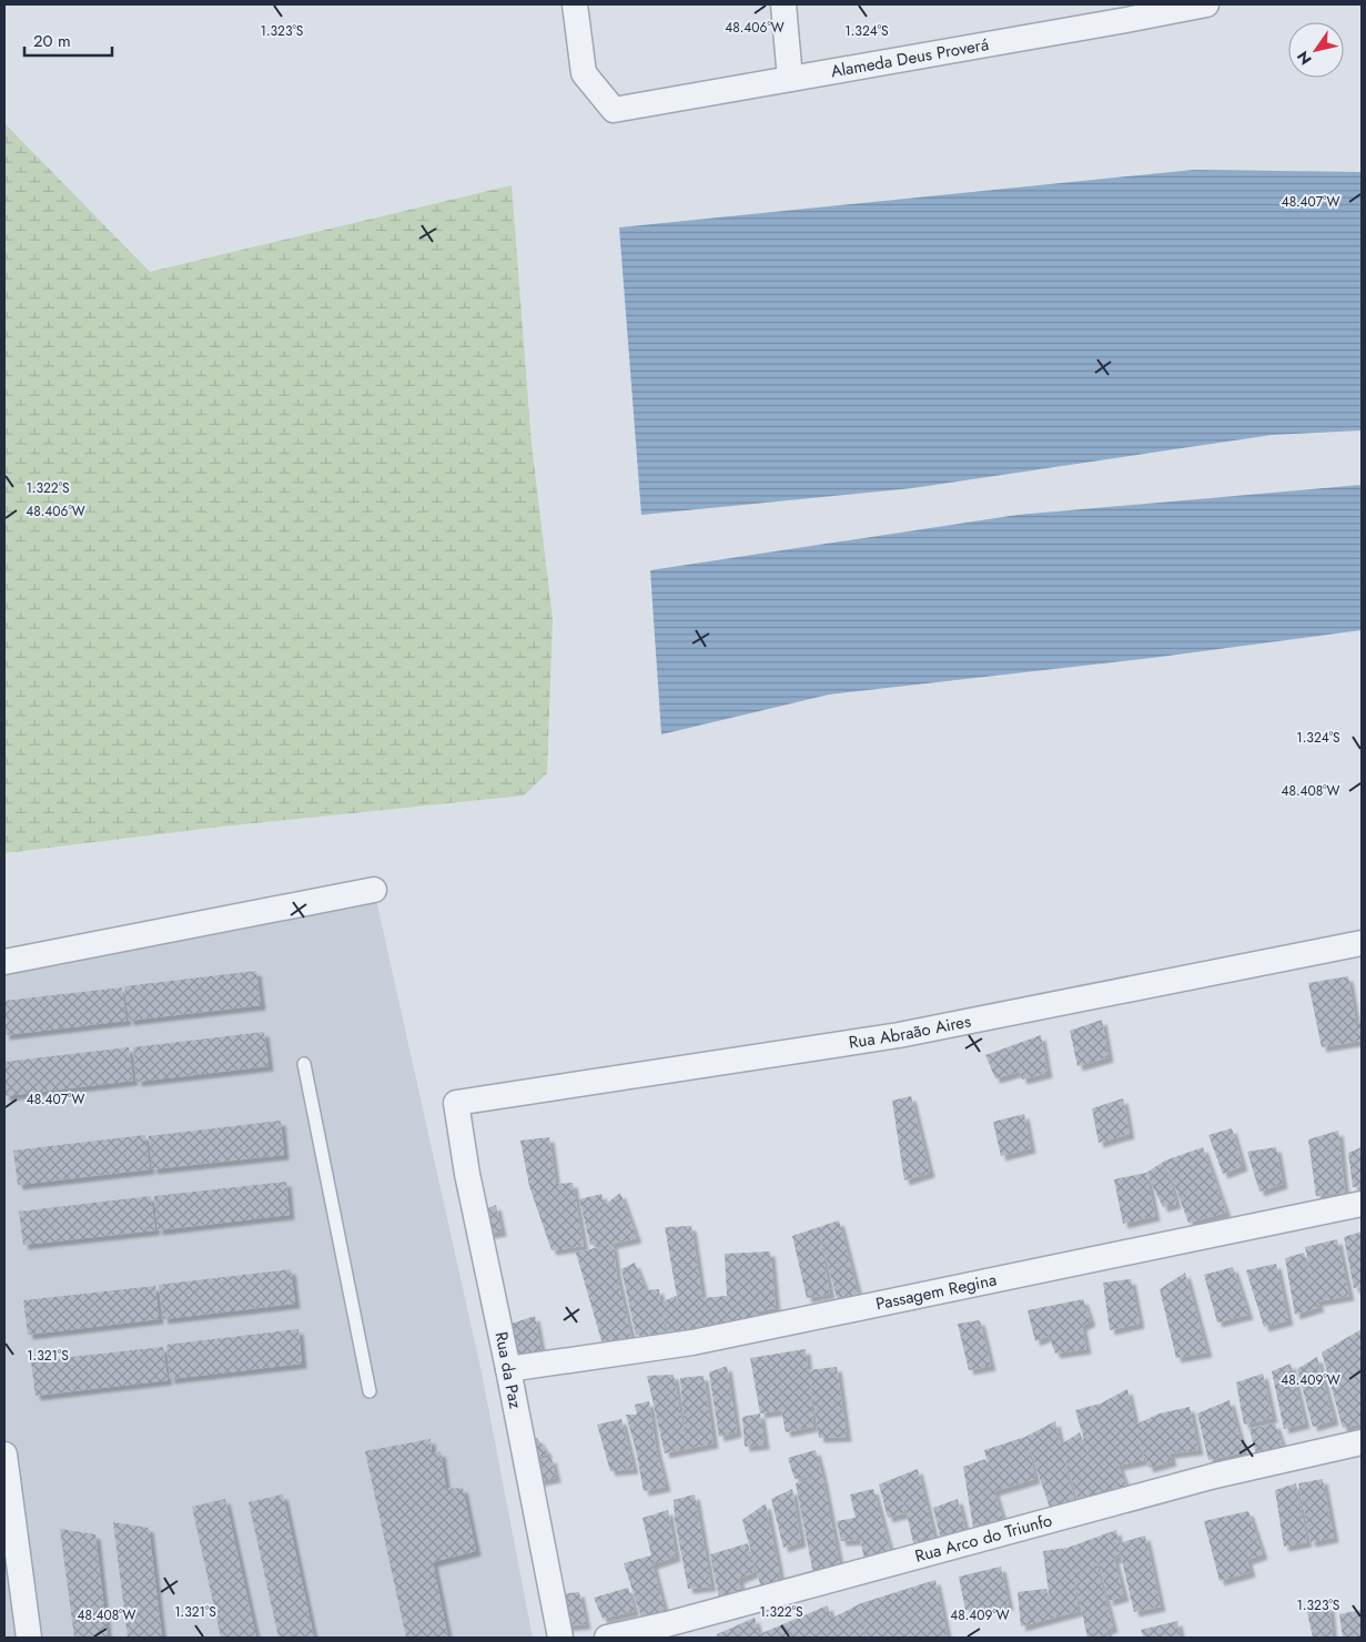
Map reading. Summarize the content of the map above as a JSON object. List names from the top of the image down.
{
  "streets": {
    "street": [
      "Alameda Deus Proverá",
      "Rua Abraão Aires",
      "Passagem Regina",
      "Rua da Paz",
      "Rua Arco do Triunfo"
    ]
  },
  "crossings": [
    ["Rua Abraão Aires", "Rua da Paz"],
    ["Passagem Regina", "Rua da Paz"]
  ],
  "scale_bar": "20 m",
  "north": "bottom left",
  "coordinates": [
    "48.406°W",
    "1.323°S",
    "1.324°S",
    "48.407°W",
    "1.322°S",
    "48.408°W",
    "1.321°S",
    "48.409°W"
  ]
}
